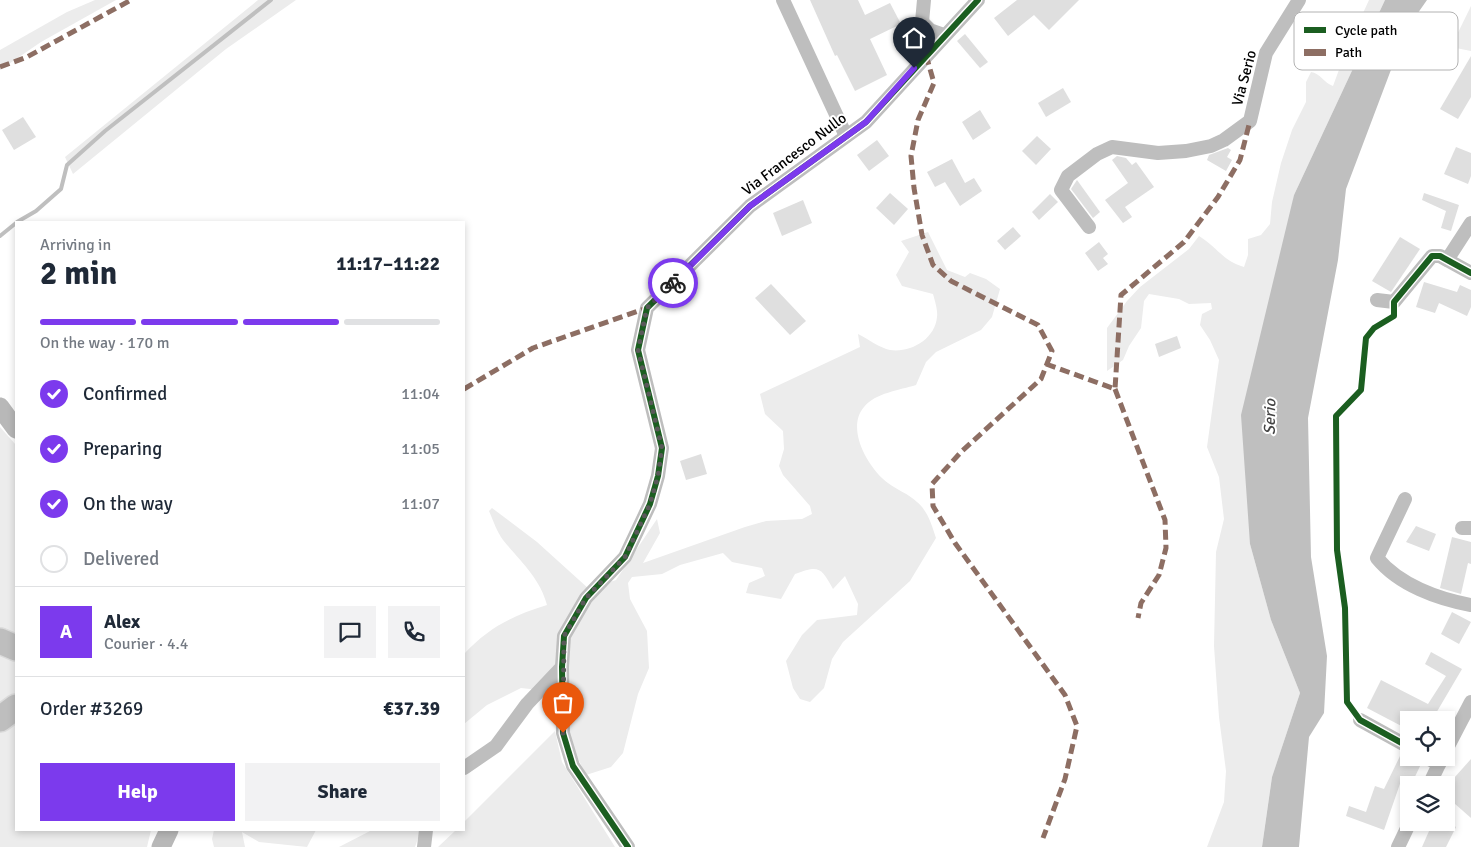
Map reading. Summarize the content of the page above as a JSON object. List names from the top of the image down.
{
  "streets": {
    "street": ["Via Serio", "Via Francesco Nullo"]
  },
  "water": ["Serio"],
  "legend": ["Cycle path", "Path"],
  "page": {
    "heading": ["2 min", "Arriving in", "11:17–11:22"],
    "panel": [
      "Alex",
      "Courier · 4.4",
      "Order #3269",
      "€37.39"
    ],
    "bar": "On the way · 170 m",
    "list": [
      ["Confirmed", "11:04"],
      ["Preparing", "11:05"],
      ["On the way", "11:07"],
      "Delivered"
    ],
    "round": "A",
    "buttons": ["Help", "Share"]
  }
}
